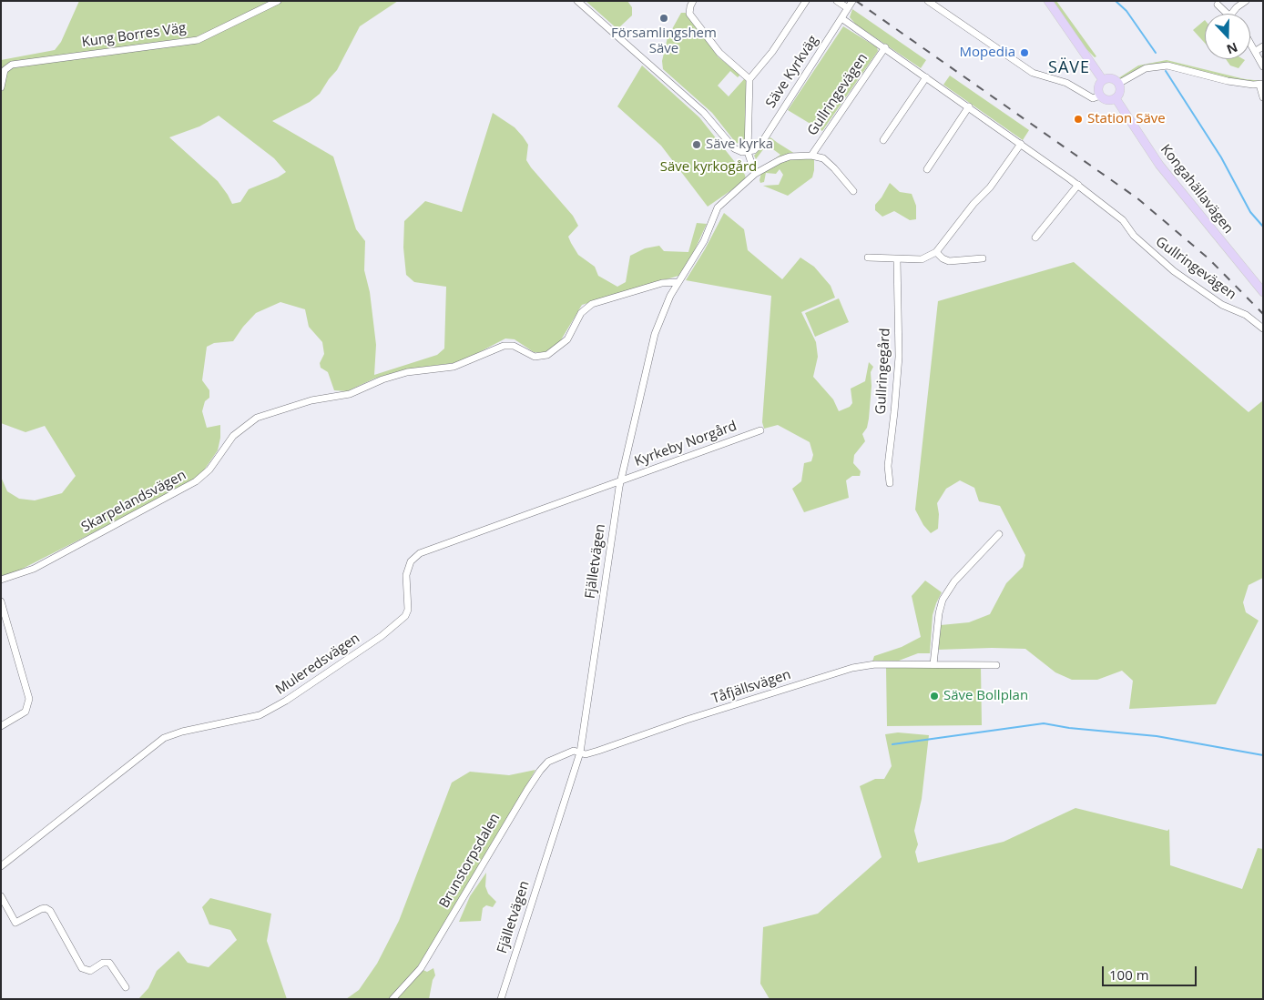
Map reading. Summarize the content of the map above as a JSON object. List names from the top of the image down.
{
  "streets": {
    "main road": ["Kongahällavägen"],
    "street": [
      "Kung Borres Väg",
      "Säve Kyrkväg",
      "Gullringevägen",
      "Gullringegård",
      "Kyrkeby Norgård",
      "Skarpelandsvägen",
      "Fjälletvägen",
      "Muleredsvägen",
      "Tåfjällsvägen",
      "Brunstorpsdalen"
    ]
  },
  "crossings": [
    ["Säve Kyrkväg", "Gullringevägen"],
    ["Gullringevägen", "Fjälletvägen"],
    ["Kyrkeby Norgård", "Fjälletvägen"],
    ["Kyrkeby Norgård", "Muleredsvägen"],
    ["Skarpelandsvägen", "Fjälletvägen"],
    ["Fjälletvägen", "Muleredsvägen"],
    ["Fjälletvägen", "Tåfjällsvägen"],
    ["Fjälletvägen", "Brunstorpsdalen"],
    ["Tåfjällsvägen", "Brunstorpsdalen"]
  ],
  "districts": ["SÄVE"],
  "parks": ["Säve kyrkogård"],
  "places": [
    "Församlingshem Säve",
    "Mopedia",
    "Station Säve",
    "Säve kyrka",
    "Säve Bollplan"
  ],
  "scale_bar": "100 m",
  "north": "bottom"
}
